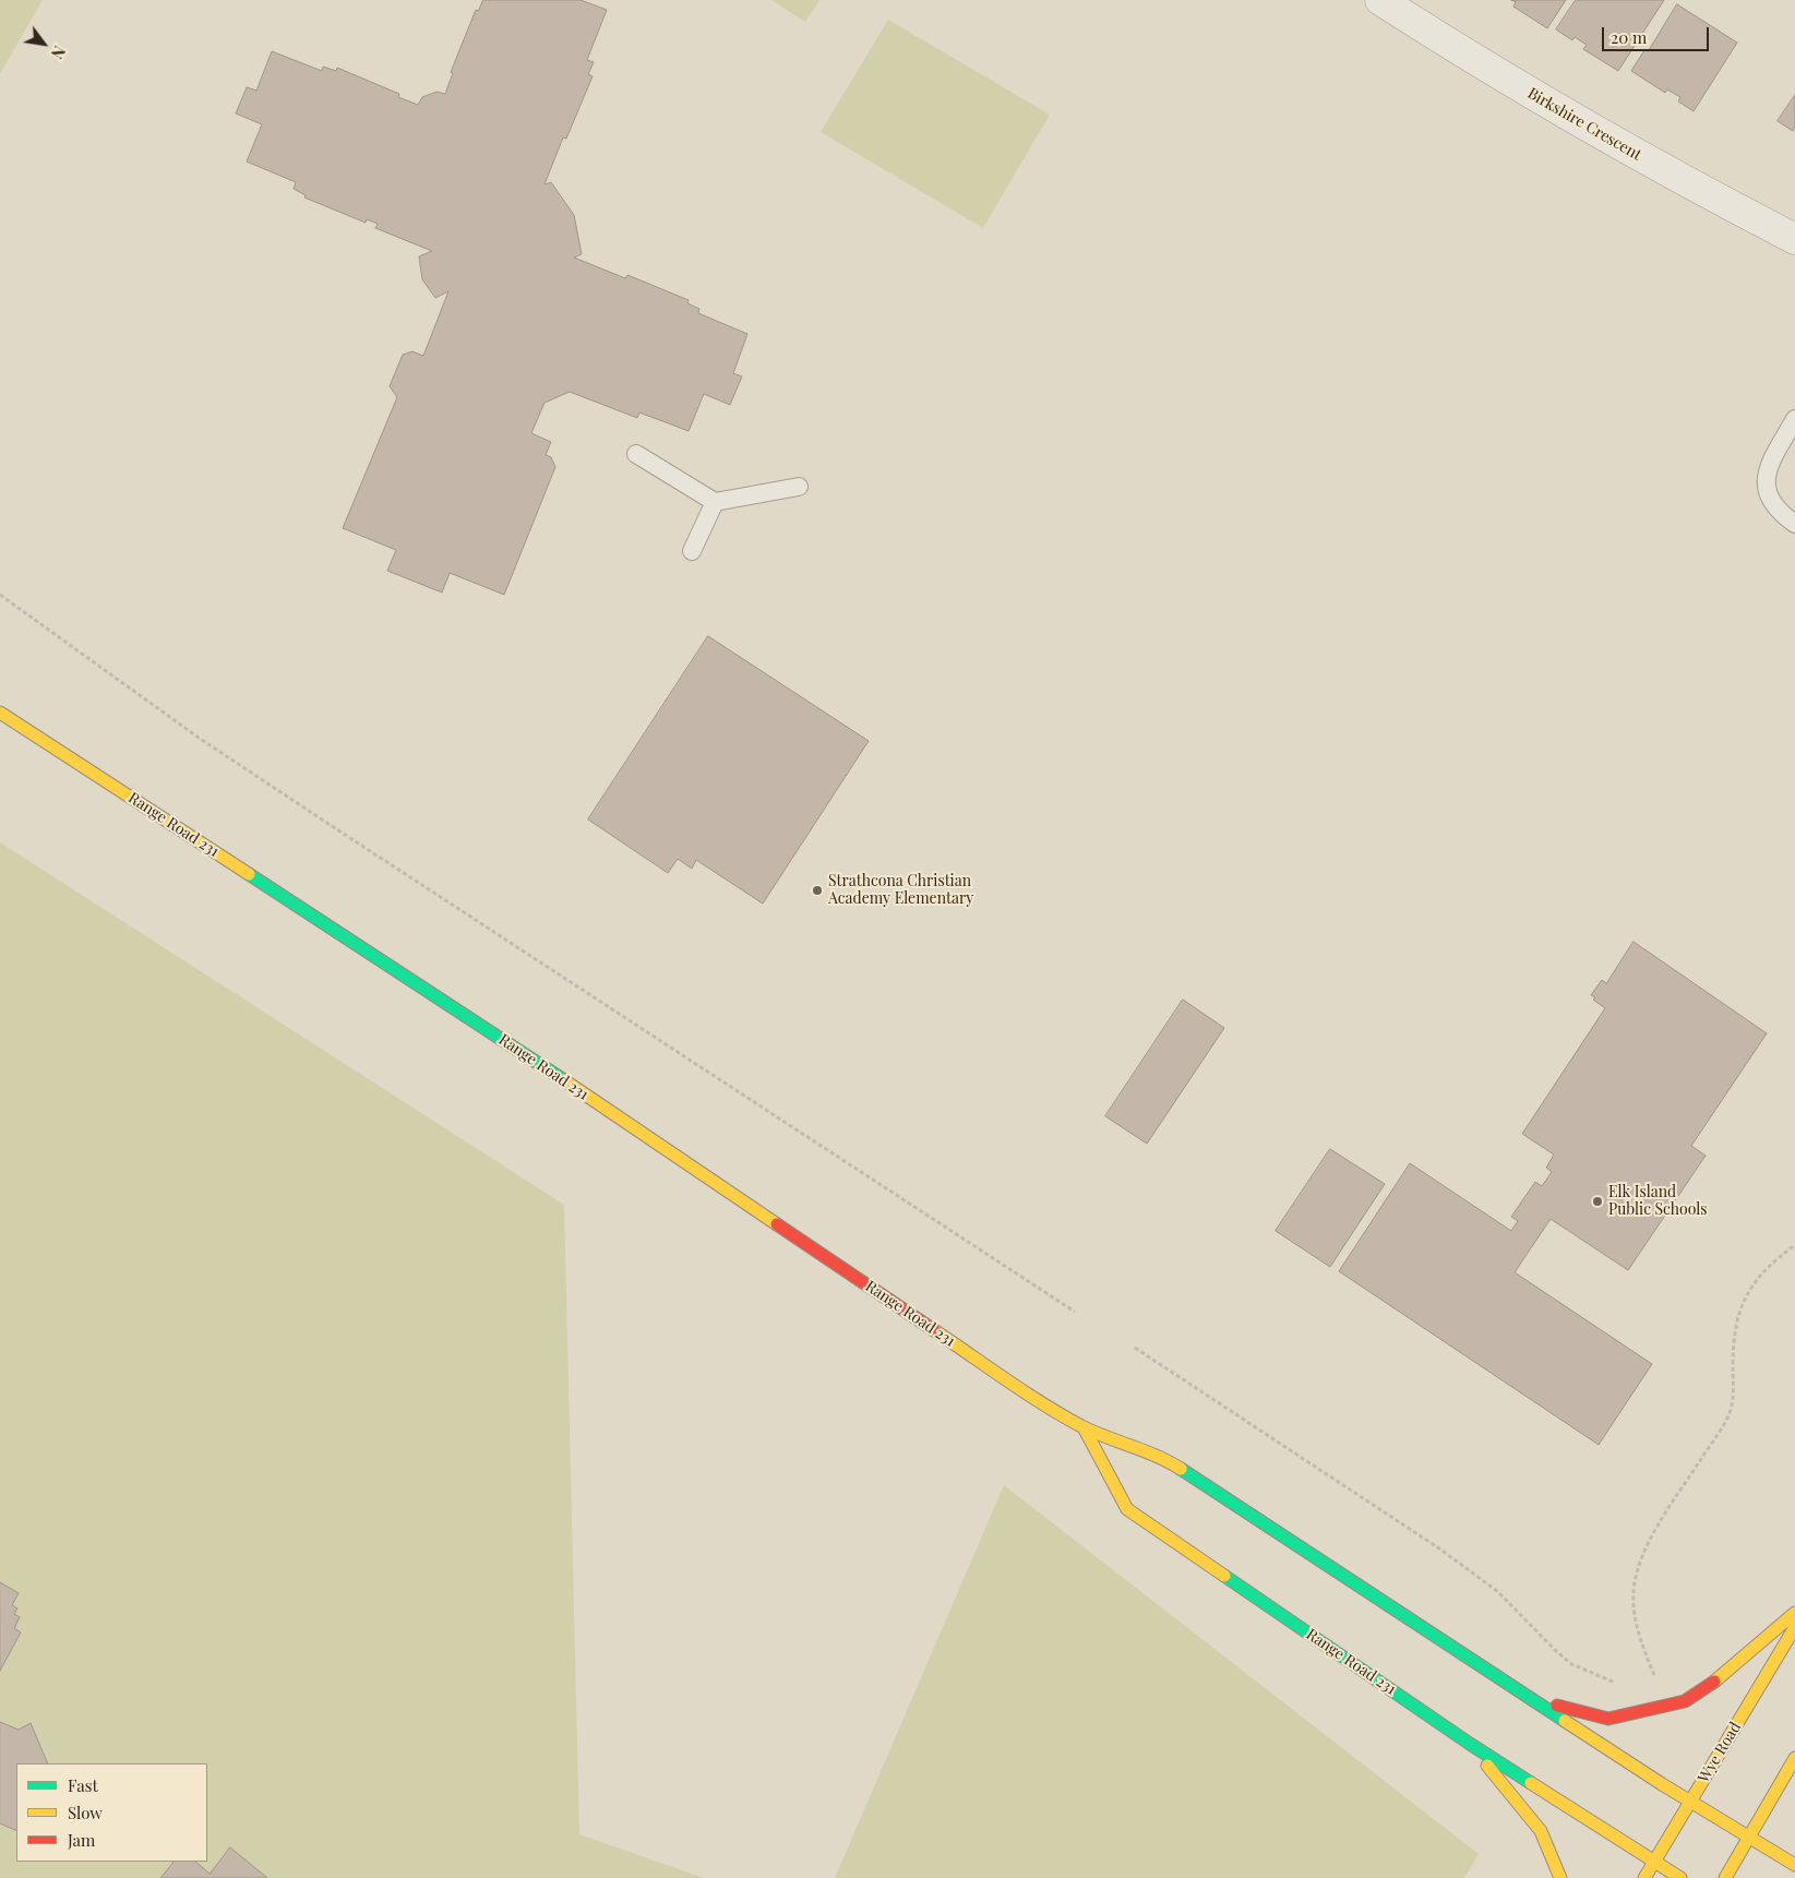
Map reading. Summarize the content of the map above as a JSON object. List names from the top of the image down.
{
  "streets": {
    "street": ["Birkshire Crescent", "Range Road 231", "Wye Road"]
  },
  "crossings": [
    ["Range Road 231", "Wye Road"]
  ],
  "places": ["Strathcona Christian Academy Elementary", "Elk Island Public Schools"],
  "legend": ["Fast", "Slow", "Jam"],
  "scale_bar": "20 m",
  "north": "bottom right"
}
